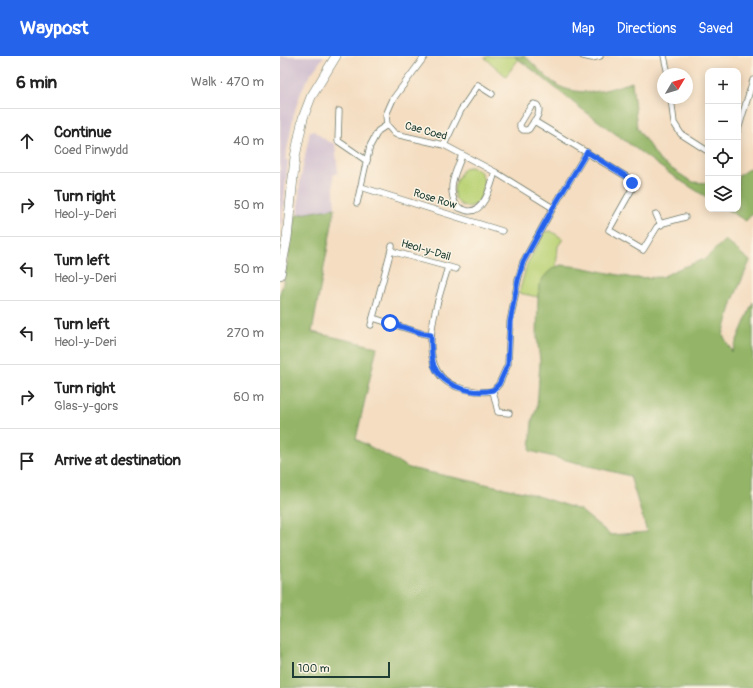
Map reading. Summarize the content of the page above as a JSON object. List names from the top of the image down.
{
  "streets": {
    "street": ["Cae Coed", "Rose Row", "Heol-y-Dail"]
  },
  "scale_bar": "100 m",
  "north": "top right",
  "page": {
    "header": "Waypost",
    "nav": ["Map", "Directions", "Saved"],
    "heading": ["6 min", "Walk · 470 m"],
    "map_buttons": ["+", "−"],
    "list": [
      ["Continue", "Coed Pinwydd", "40 m"],
      ["Turn right", "Heol-y-Deri", "50 m"],
      ["Turn left", "Heol-y-Deri", "50 m"],
      ["Turn left", "Heol-y-Deri", "270 m"],
      ["Turn right", "Glas-y-gors", "60 m"],
      "Arrive at destination"
    ],
    "scale": "100 m"
  }
}
